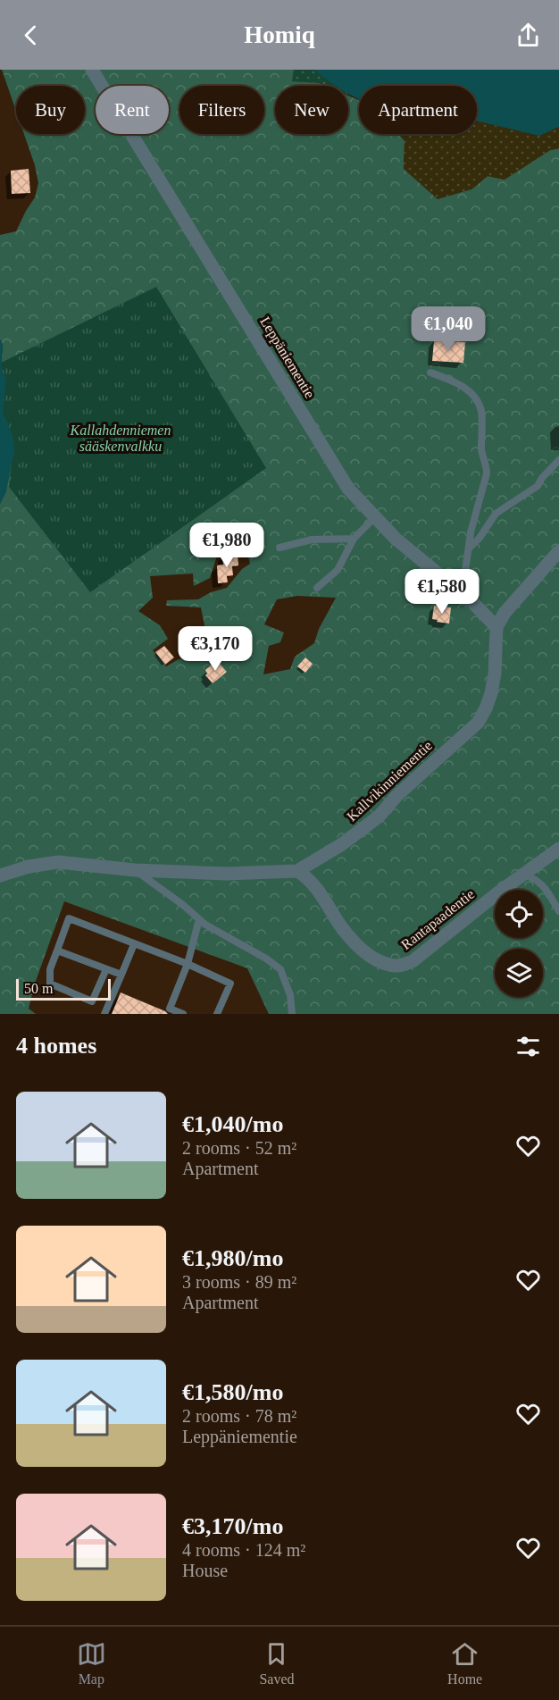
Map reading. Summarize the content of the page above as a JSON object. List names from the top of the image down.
{
  "streets": {
    "street": ["Leppäniementie", "Kallvikinniementie", "Rantapaadentie"]
  },
  "crossings": [
    ["Leppäniementie", "Kallvikinniementie"],
    ["Kallvikinniementie", "Rantapaadentie"]
  ],
  "parks": ["Kallahdenniemen sääskenvalkku"],
  "scale_bar": "50 m",
  "page": {
    "header": "Homiq",
    "chip": [
      "Buy",
      "Rent",
      "Filters",
      "New",
      "Apartment"
    ],
    "price": [
      "€1,040",
      "€1,980",
      "€1,580",
      "€3,170"
    ],
    "scale": "50 m",
    "heading": "4 homes",
    "list": [
      {
        "name": "€1,040/mo",
        "note": "2 rooms · 52 m² · Apartment"
      },
      {
        "name": "€1,980/mo",
        "note": "3 rooms · 89 m² · Apartment"
      },
      {
        "name": "€1,580/mo",
        "note": "2 rooms · 78 m² · Leppäniementie"
      },
      {
        "name": "€3,170/mo",
        "note": "4 rooms · 124 m² · House"
      }
    ],
    "tabs": ["Map", "Saved", "Home"]
  }
}
